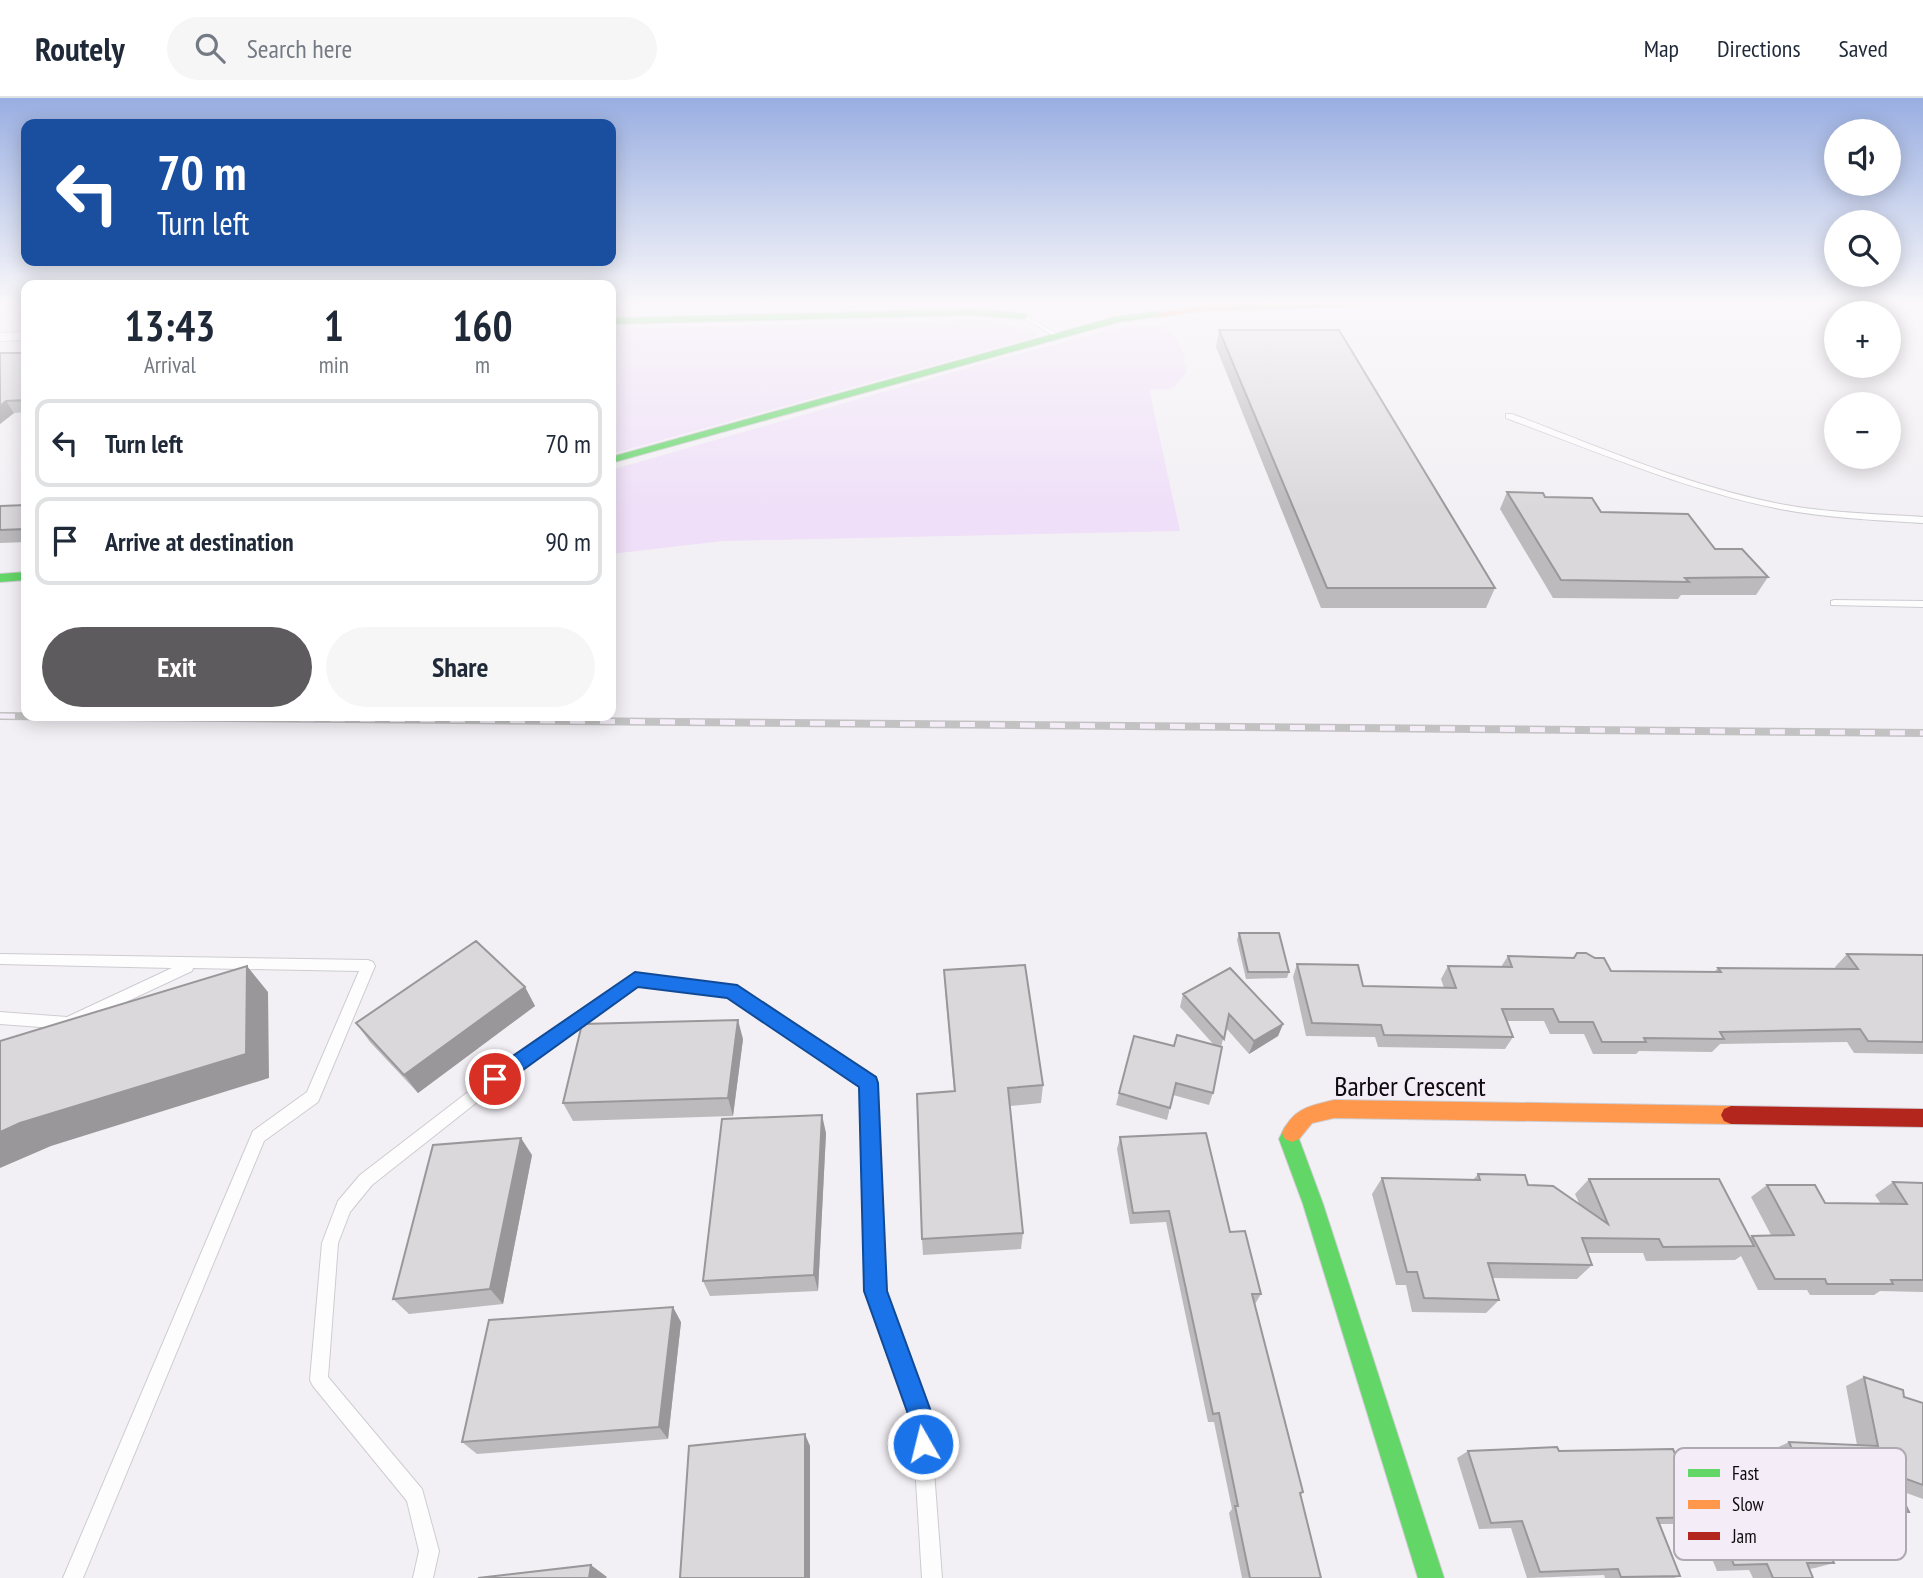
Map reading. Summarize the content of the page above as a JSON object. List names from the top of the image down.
{
  "streets": {
    "street": ["Barber Crescent"]
  },
  "legend": ["Fast", "Slow", "Jam"],
  "page": {
    "header": "Routely",
    "search": "Search here",
    "nav": ["Map", "Directions", "Saved"],
    "map_buttons": ["+", "−"],
    "turn": ["70 m", "Turn left"],
    "eta": [
      "13:43",
      "Arrival",
      "1",
      "min",
      "160",
      "m"
    ],
    "list": [
      {
        "name": "Turn left",
        "value": "70 m"
      },
      {
        "name": "Arrive at destination",
        "value": "90 m"
      }
    ],
    "buttons": ["Exit", "Share"]
  }
}
